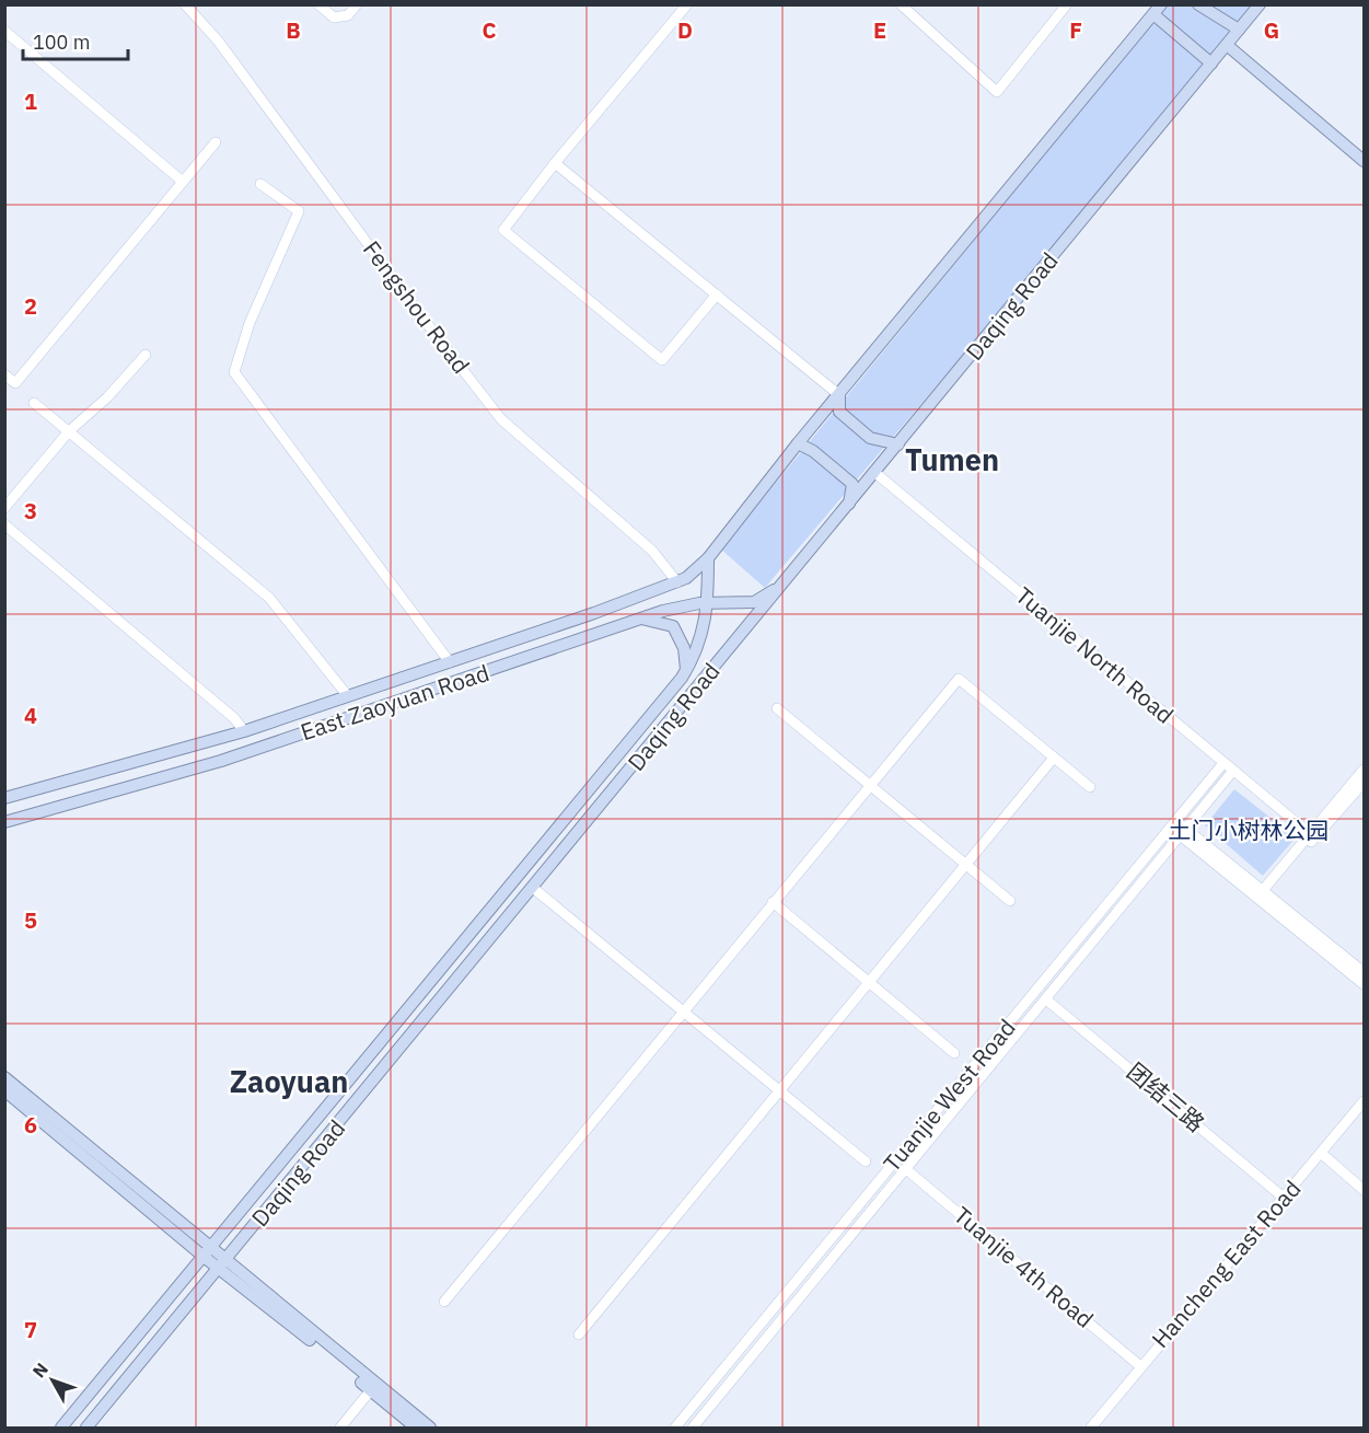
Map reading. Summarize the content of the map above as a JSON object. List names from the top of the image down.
{
  "streets": {
    "main road": ["Daqing Road", "East Zaoyuan Road"],
    "street": [
      "Fengshou Road",
      "Tuanjie North Road",
      "Tuanjie West Road",
      "团结三路",
      "Hancheng East Road",
      "Tuanjie 4th Road"
    ]
  },
  "crossings": [
    ["Daqing Road", "Tuanjie North Road"],
    ["Daqing Road", "East Zaoyuan Road"],
    ["Fengshou Road", "East Zaoyuan Road"],
    ["Tuanjie North Road", "Tuanjie West Road"],
    ["Tuanjie West Road", "团结三路"],
    ["Tuanjie West Road", "Tuanjie 4th Road"],
    ["团结三路", "Hancheng East Road"],
    ["Hancheng East Road", "Tuanjie 4th Road"]
  ],
  "districts": ["Tumen", "Zaoyuan"],
  "parks": ["土门小树林公园"],
  "scale_bar": "100 m",
  "north": "top left",
  "grid": {
    "columns": [
      "B",
      "C",
      "D",
      "E",
      "F",
      "G"
    ],
    "rows": [
      "1",
      "2",
      "3",
      "4",
      "5",
      "6",
      "7"
    ]
  }
}
